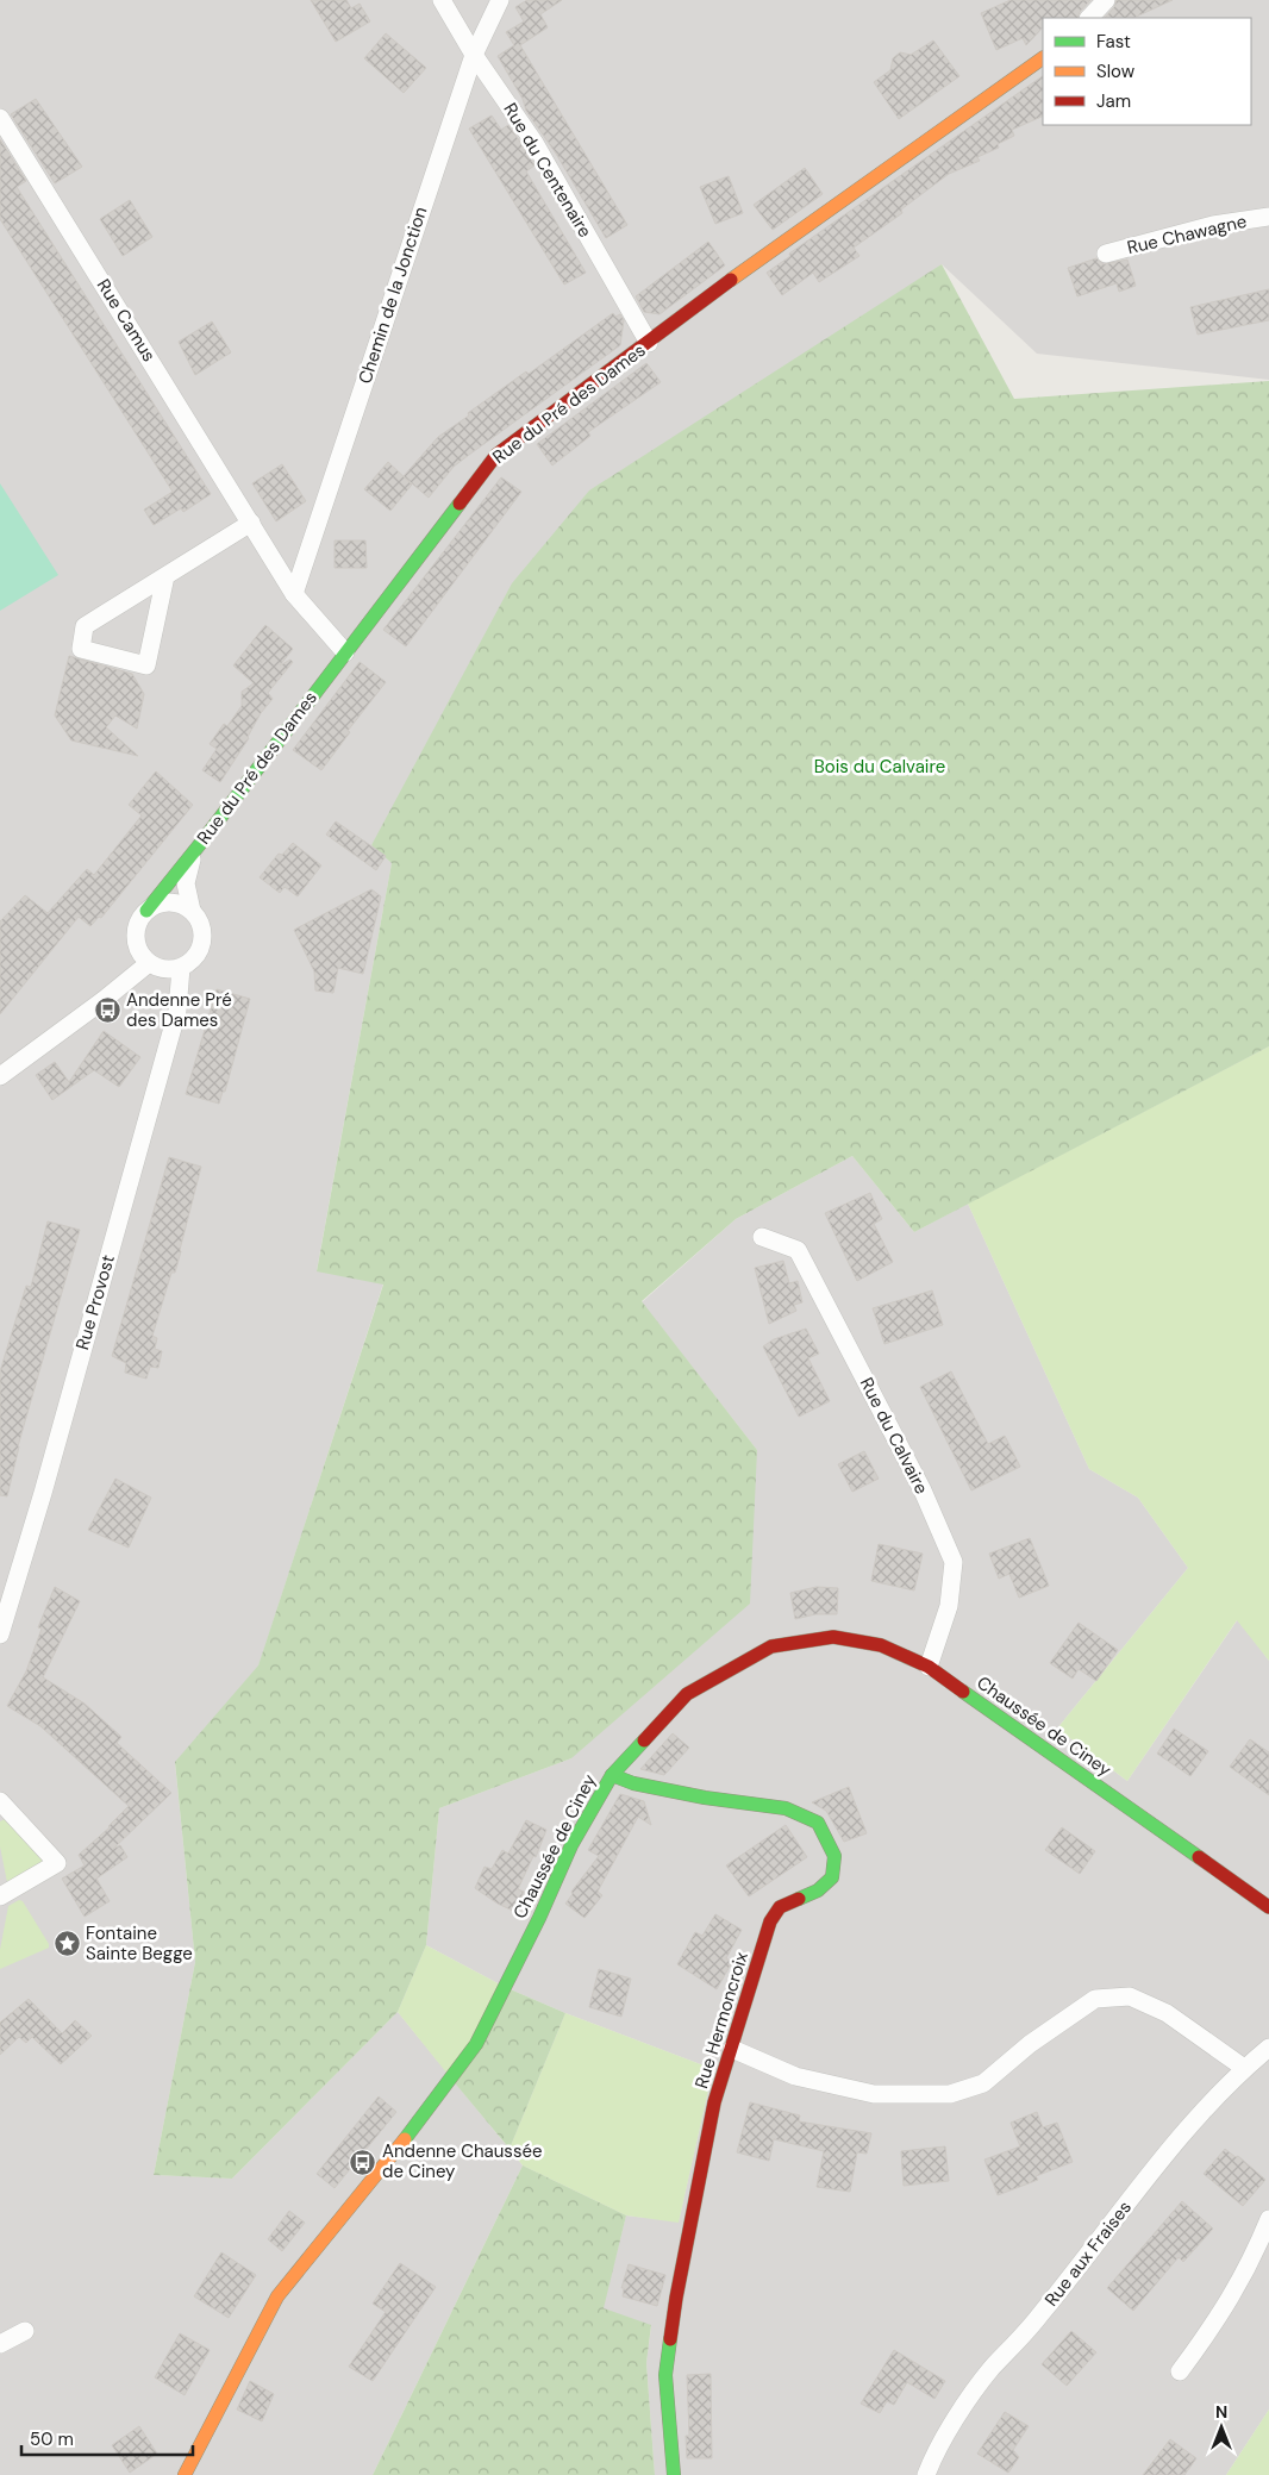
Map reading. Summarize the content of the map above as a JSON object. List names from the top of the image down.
{
  "streets": {
    "street": [
      "Rue du Centenaire",
      "Rue Chawagne",
      "Chemin de la Jonction",
      "Rue Camus",
      "Rue du Pré des Dames",
      "Rue Provost",
      "Rue du Calvaire",
      "Chaussée de Ciney",
      "Rue Hermoncroix",
      "Rue aux Fraises"
    ]
  },
  "crossings": [
    ["Rue du Centenaire", "Chemin de la Jonction"],
    ["Rue du Centenaire", "Rue du Pré des Dames"],
    ["Chemin de la Jonction", "Rue Camus"],
    ["Rue Camus", "Rue du Pré des Dames"],
    ["Rue du Pré des Dames", "Rue Provost"],
    ["Rue du Calvaire", "Chaussée de Ciney"],
    ["Chaussée de Ciney", "Rue Hermoncroix"]
  ],
  "parks": ["Bois du Calvaire"],
  "places": {
    "bus stop": ["Andenne Pré des Dames", "Andenne Chaussée de Ciney"],
    "place": ["Fontaine Sainte Begge"]
  },
  "legend": ["Fast", "Slow", "Jam"],
  "scale_bar": "50 m",
  "north": "top"
}
